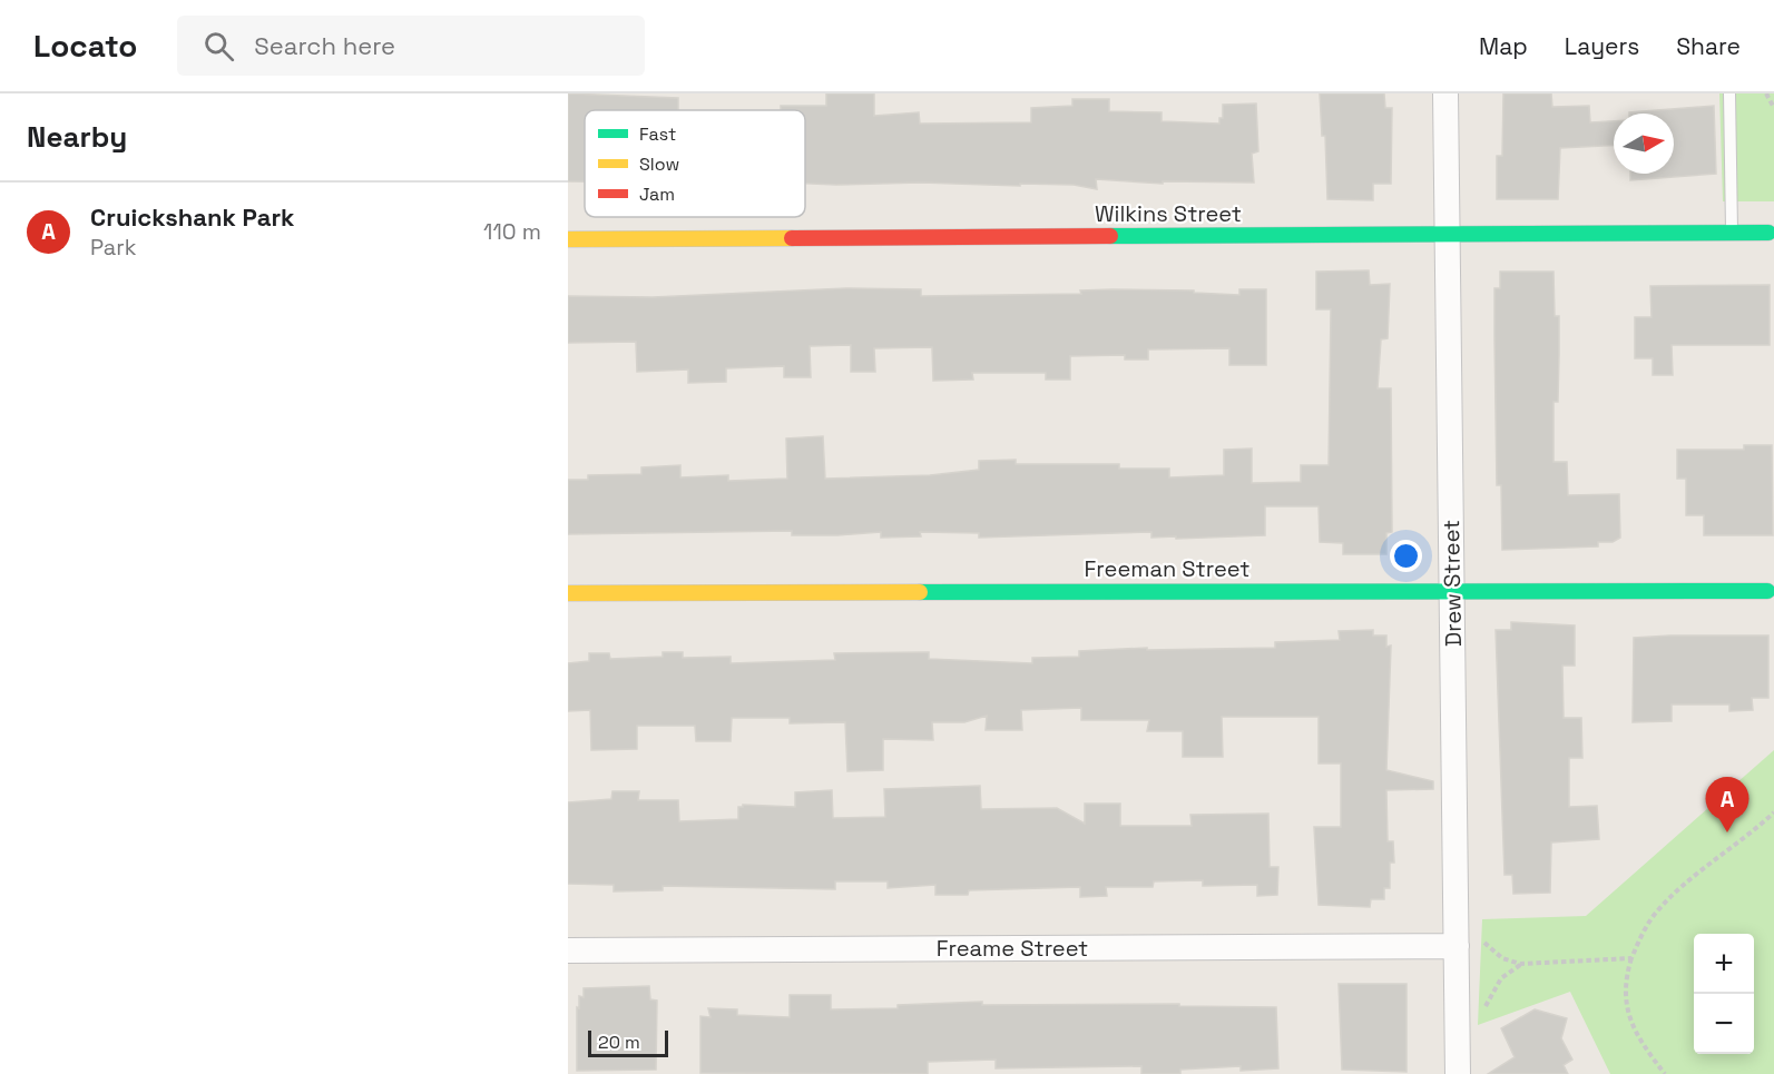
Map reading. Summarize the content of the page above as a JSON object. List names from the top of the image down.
{
  "streets": {
    "street": [
      "Wilkins Street",
      "Freeman Street",
      "Drew Street",
      "Freame Street"
    ]
  },
  "crossings": [
    ["Wilkins Street", "Drew Street"],
    ["Freeman Street", "Drew Street"],
    ["Drew Street", "Freame Street"]
  ],
  "legend": ["Fast", "Slow", "Jam"],
  "scale_bar": "20 m",
  "north": "right",
  "page": {
    "header": "Locato",
    "search": "Search here",
    "nav": ["Map", "Layers", "Share"],
    "heading": "Nearby",
    "list": [
      {
        "mark": "A",
        "name": "Cruickshank Park",
        "note": "Park",
        "value": "110 m"
      }
    ],
    "pins": "A",
    "map_buttons": ["+", "−"],
    "scale": "20 m"
  }
}
